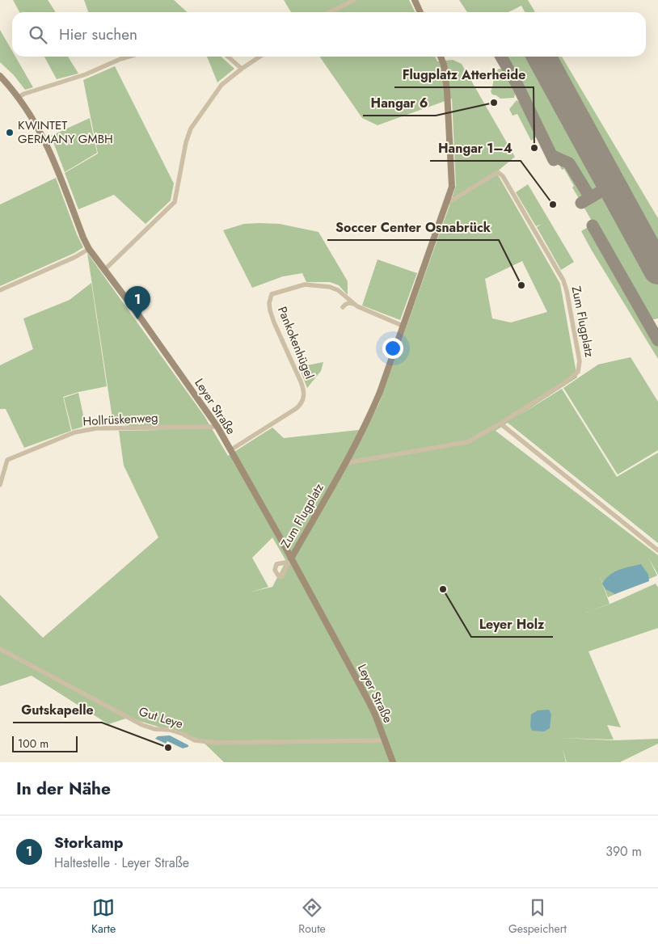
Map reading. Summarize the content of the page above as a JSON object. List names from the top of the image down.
{
  "streets": {
    "street": [
      "Zum Flugplatz",
      "Pankokenhügel",
      "Leyer Straße",
      "Hollrüskenweg",
      "Gut Leye"
    ]
  },
  "crossings": [
    ["Zum Flugplatz", "Pankokenhügel"],
    ["Zum Flugplatz", "Leyer Straße"],
    ["Pankokenhügel", "Leyer Straße"],
    ["Leyer Straße", "Hollrüskenweg"]
  ],
  "places": [
    "Hangar 6",
    "KWINTET GERMANY GMBH",
    "Flugplatz Atterheide",
    "Hangar 1–4",
    "Soccer Center Osnabrück",
    "Leyer Holz",
    "Gutskapelle"
  ],
  "scale_bar": "100 m",
  "page": {
    "search": "Hier suchen",
    "pins": "1",
    "scale": "100 m",
    "heading": "In der Nähe",
    "list": [
      {
        "mark": "1",
        "name": "Storkamp",
        "note": "Haltestelle · Leyer Straße",
        "value": "390 m"
      }
    ],
    "nav": ["Karte", "Route", "Gespeichert"]
  }
}
